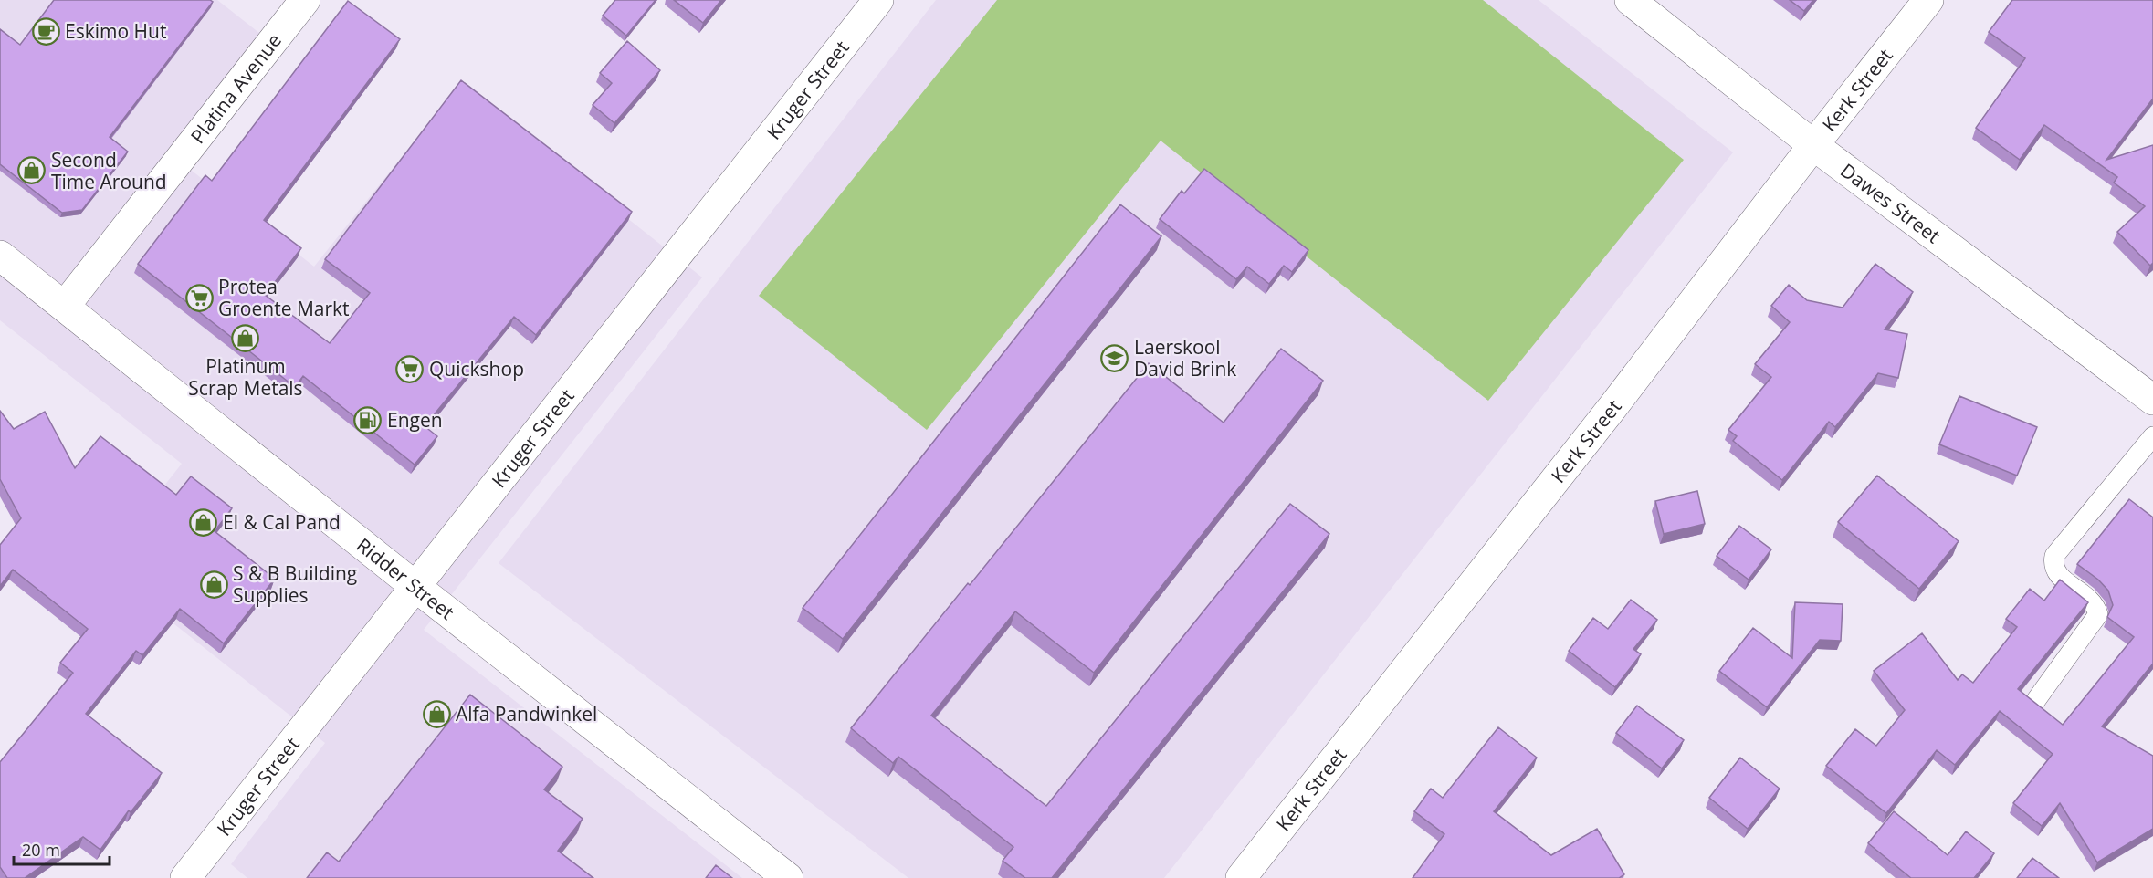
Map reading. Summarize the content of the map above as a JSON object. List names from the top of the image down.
{
  "streets": {
    "street": [
      "Platina Avenue",
      "Kerk Street",
      "Kruger Street",
      "Dawes Street",
      "Ridder Street"
    ]
  },
  "crossings": [
    ["Platina Avenue", "Ridder Street"],
    ["Kerk Street", "Dawes Street"],
    ["Kruger Street", "Ridder Street"]
  ],
  "places": {
    "cafe": ["Eskimo Hut"],
    "shop": [
      "Second Time Around",
      "Platinum Scrap Metals",
      "El & Cal Pand",
      "S & B Building Supplies",
      "Alfa Pandwinkel"
    ],
    "supermarket": ["Protea Groente Markt", "Quickshop"],
    "school or university": ["Laerskool David Brink"],
    "fuel station": ["Engen"]
  },
  "scale_bar": "20 m"
}
